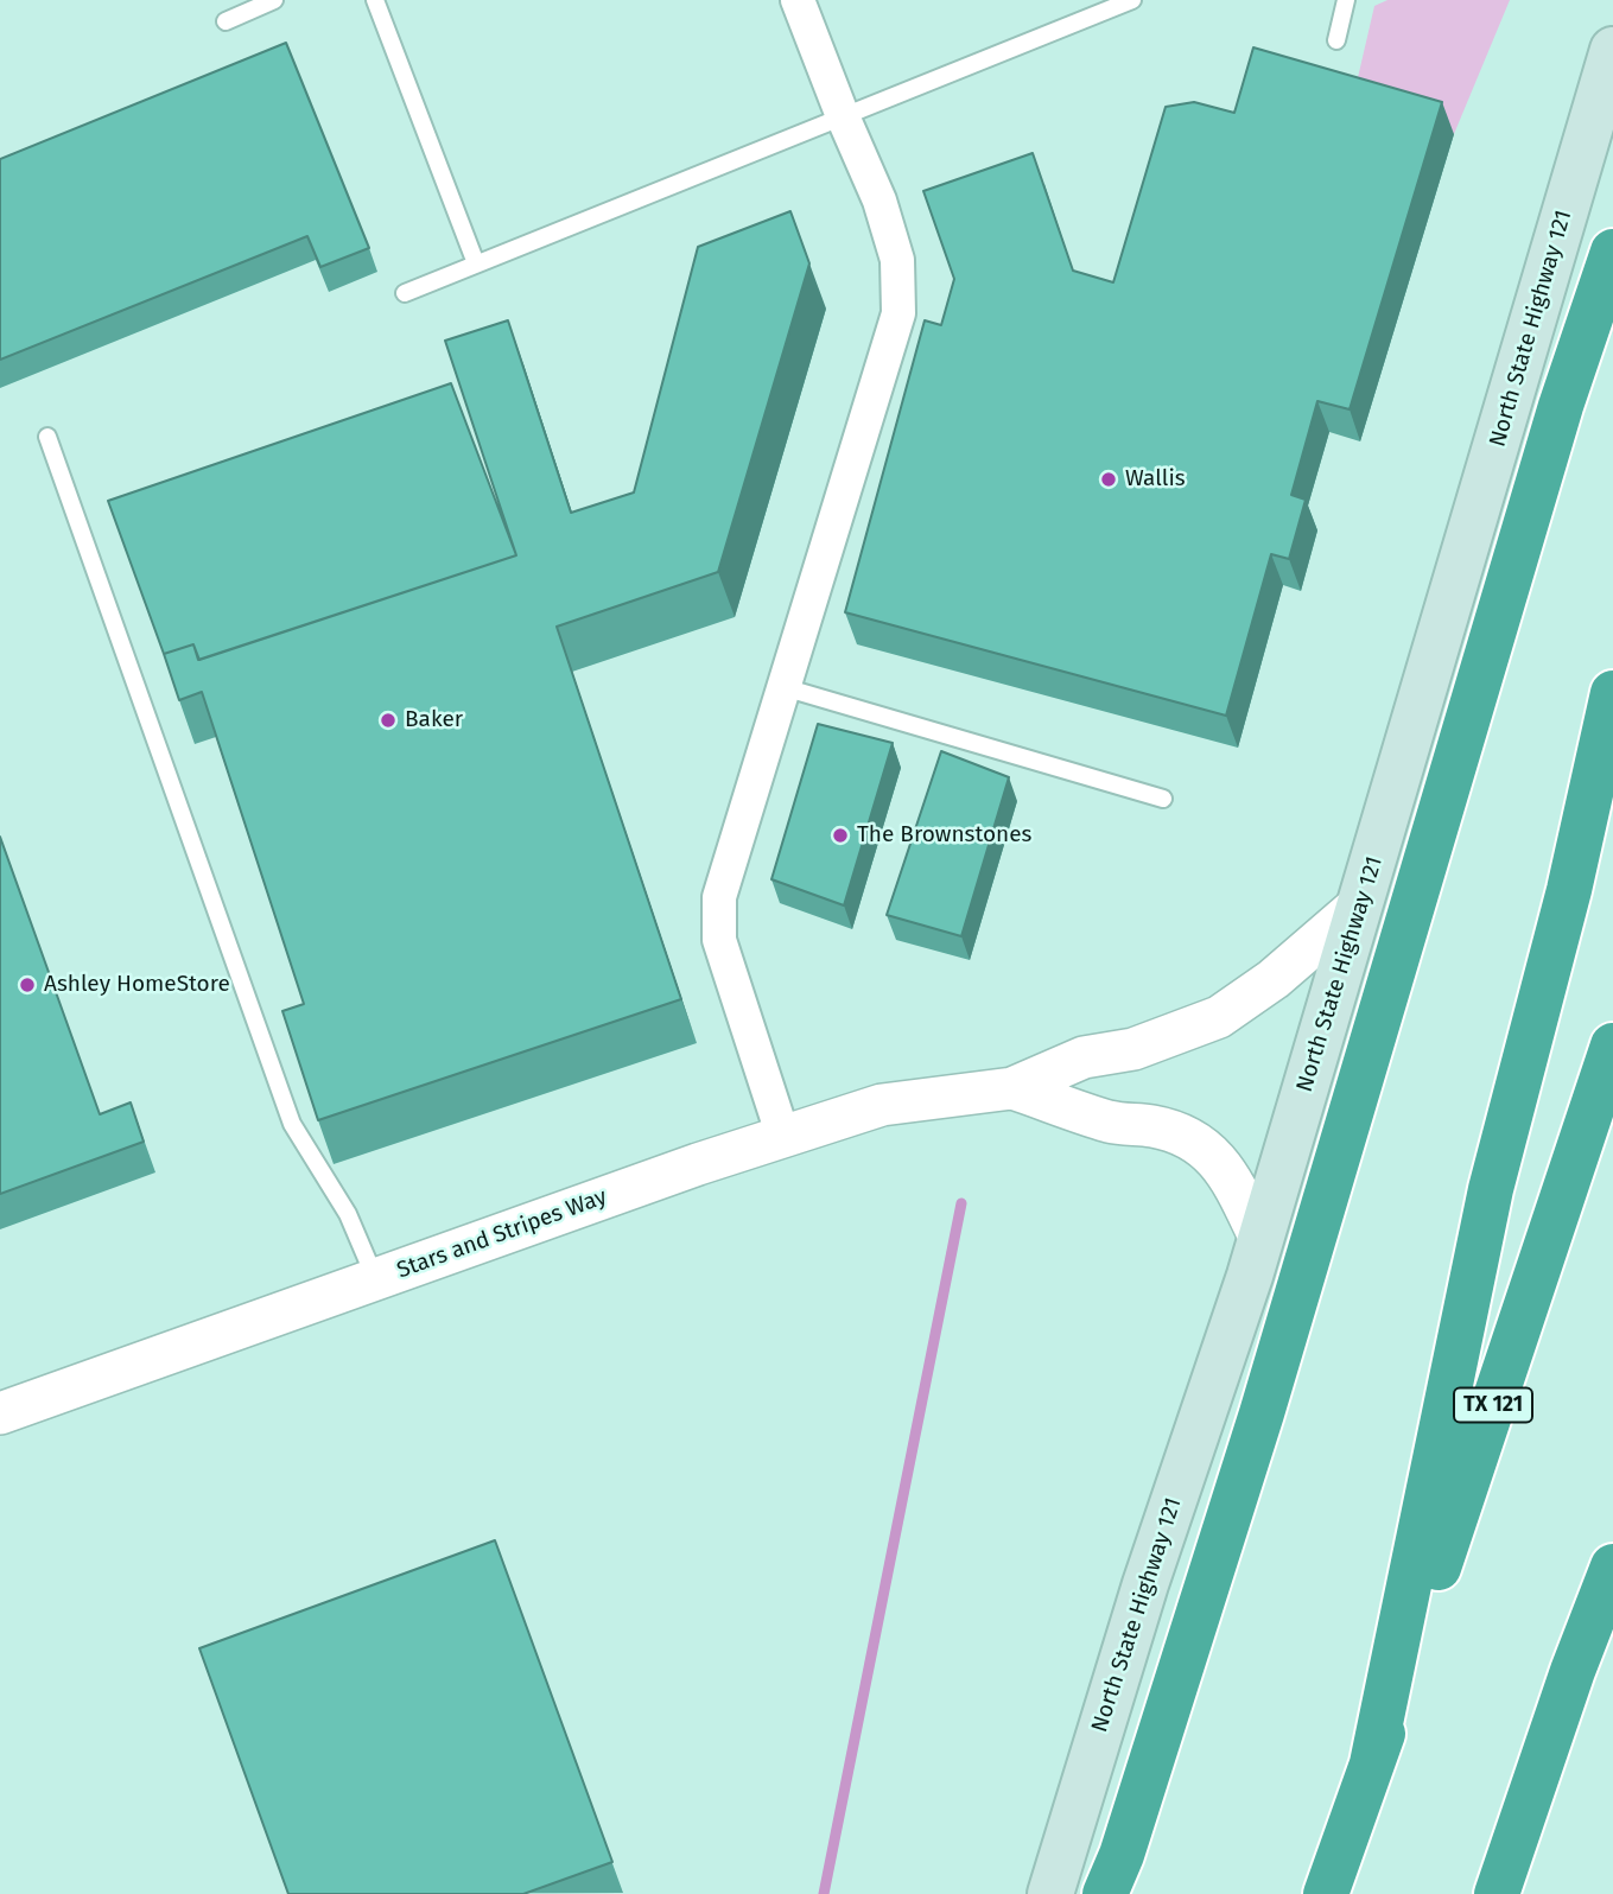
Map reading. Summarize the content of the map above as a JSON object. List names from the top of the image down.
{
  "streets": {
    "highway": ["TX 121"],
    "main road": ["North State Highway 121"],
    "street": ["Stars and Stripes Way"]
  },
  "crossings": [
    ["North State Highway 121", "Stars and Stripes Way"]
  ],
  "places": [
    "Wallis",
    "Baker",
    "The Brownstones",
    "Ashley HomeStore"
  ]
}
